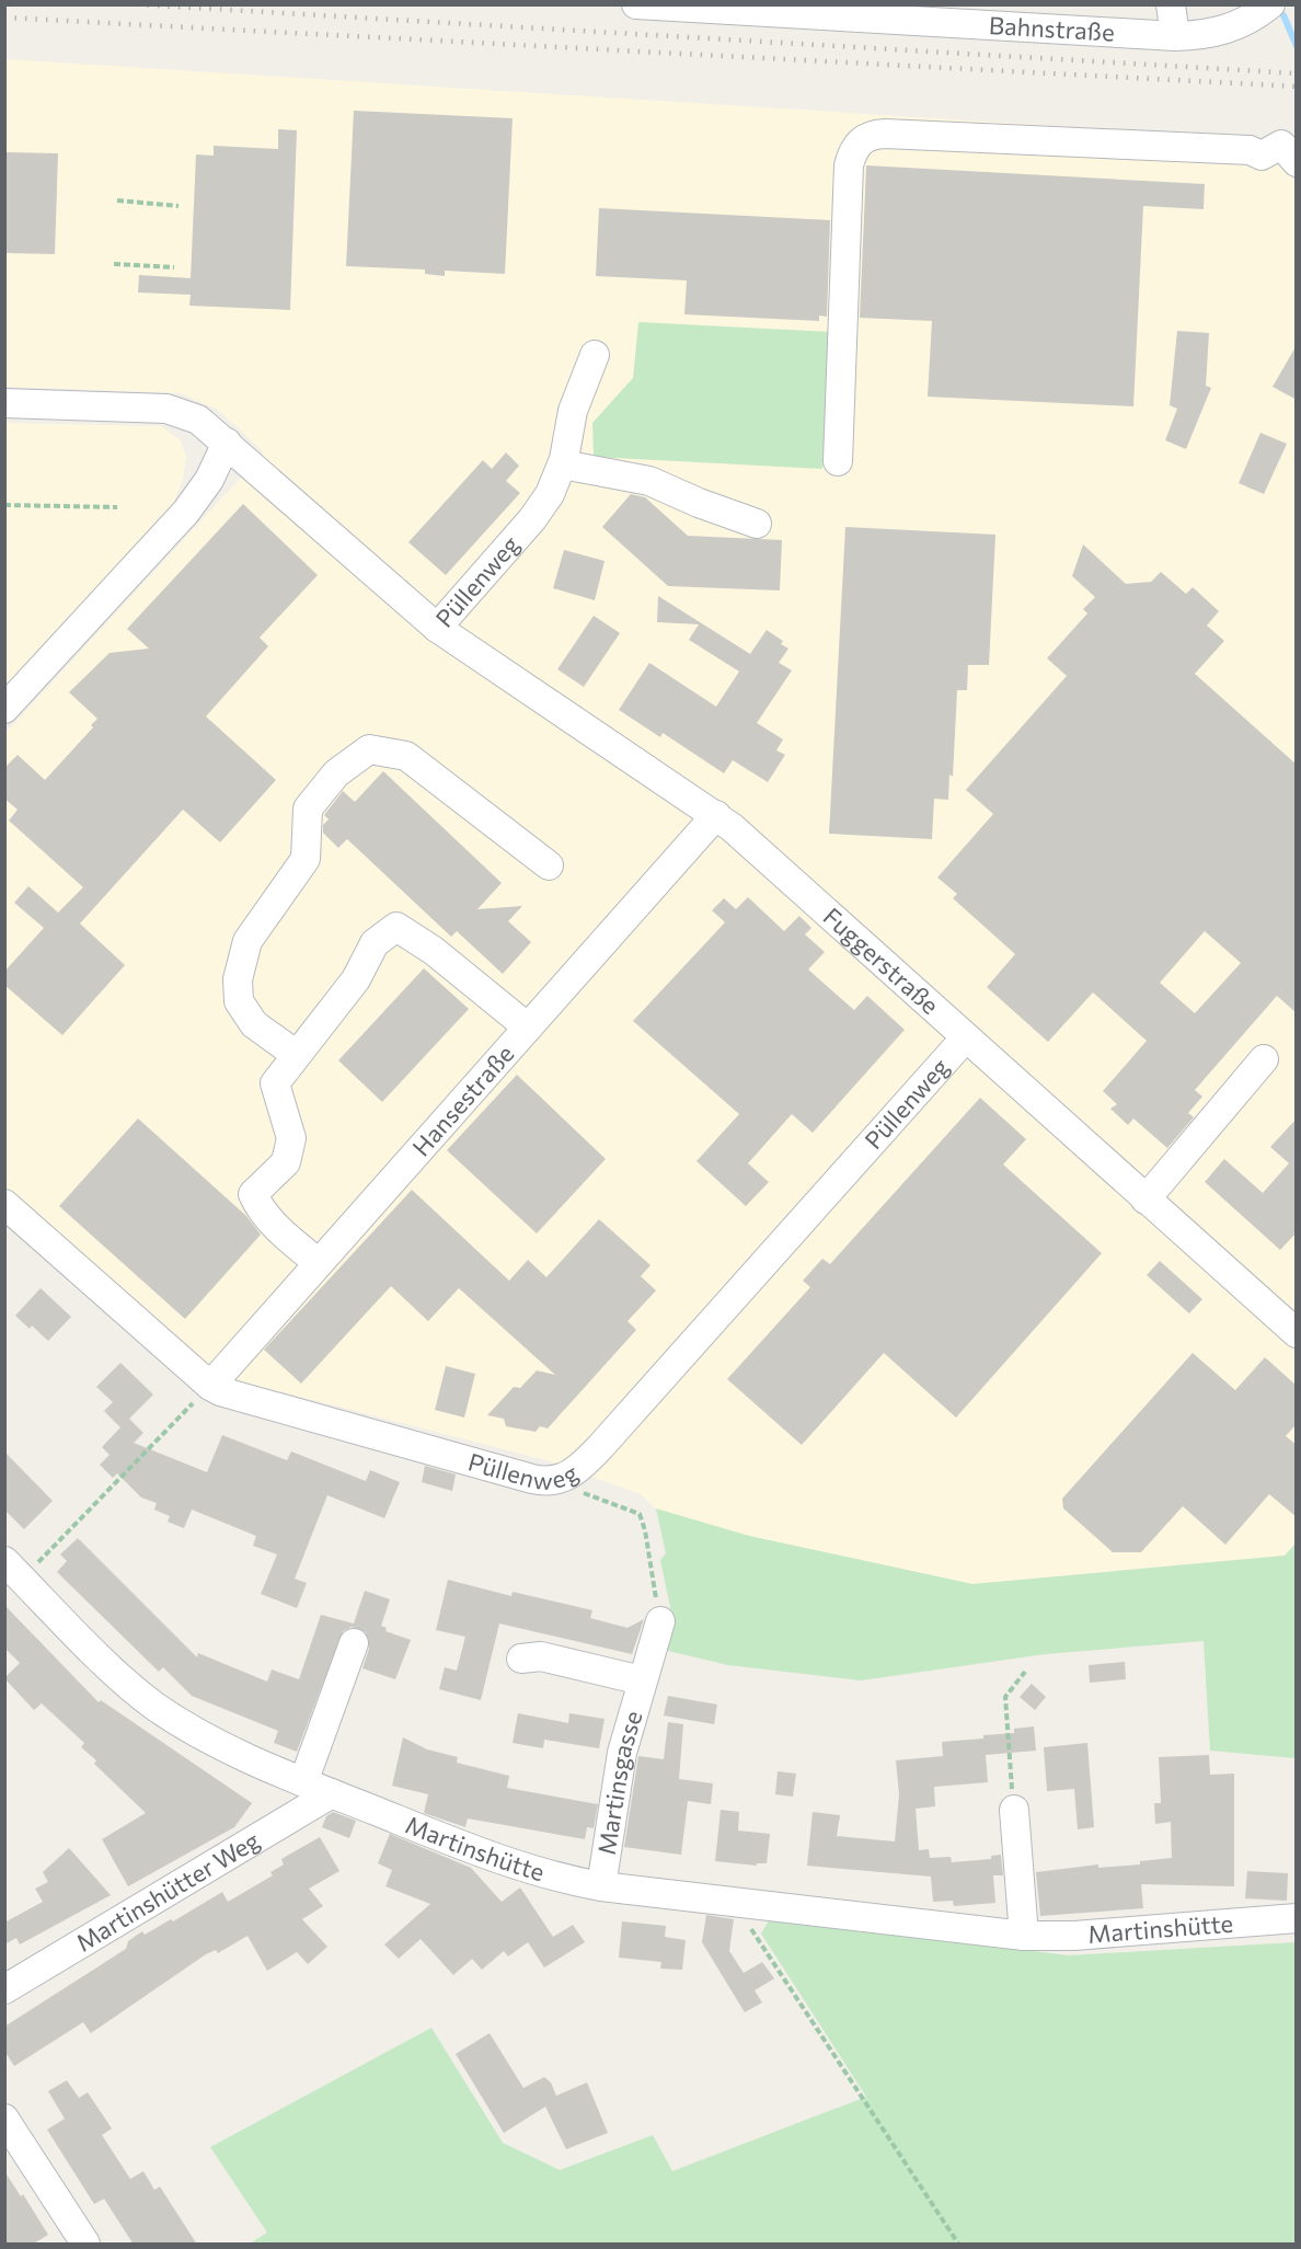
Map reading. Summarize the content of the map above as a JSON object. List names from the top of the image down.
{
  "streets": {
    "street": [
      "Bahnstraße",
      "Püllenweg",
      "Fuggerstraße",
      "Hansestraße",
      "Martinsgasse",
      "Martinshütte",
      "Martinshütter Weg"
    ]
  },
  "crossings": [
    ["Püllenweg", "Fuggerstraße"],
    ["Püllenweg", "Hansestraße"],
    ["Fuggerstraße", "Hansestraße"],
    ["Martinsgasse", "Martinshütte"],
    ["Martinshütte", "Martinshütter Weg"]
  ]
}
